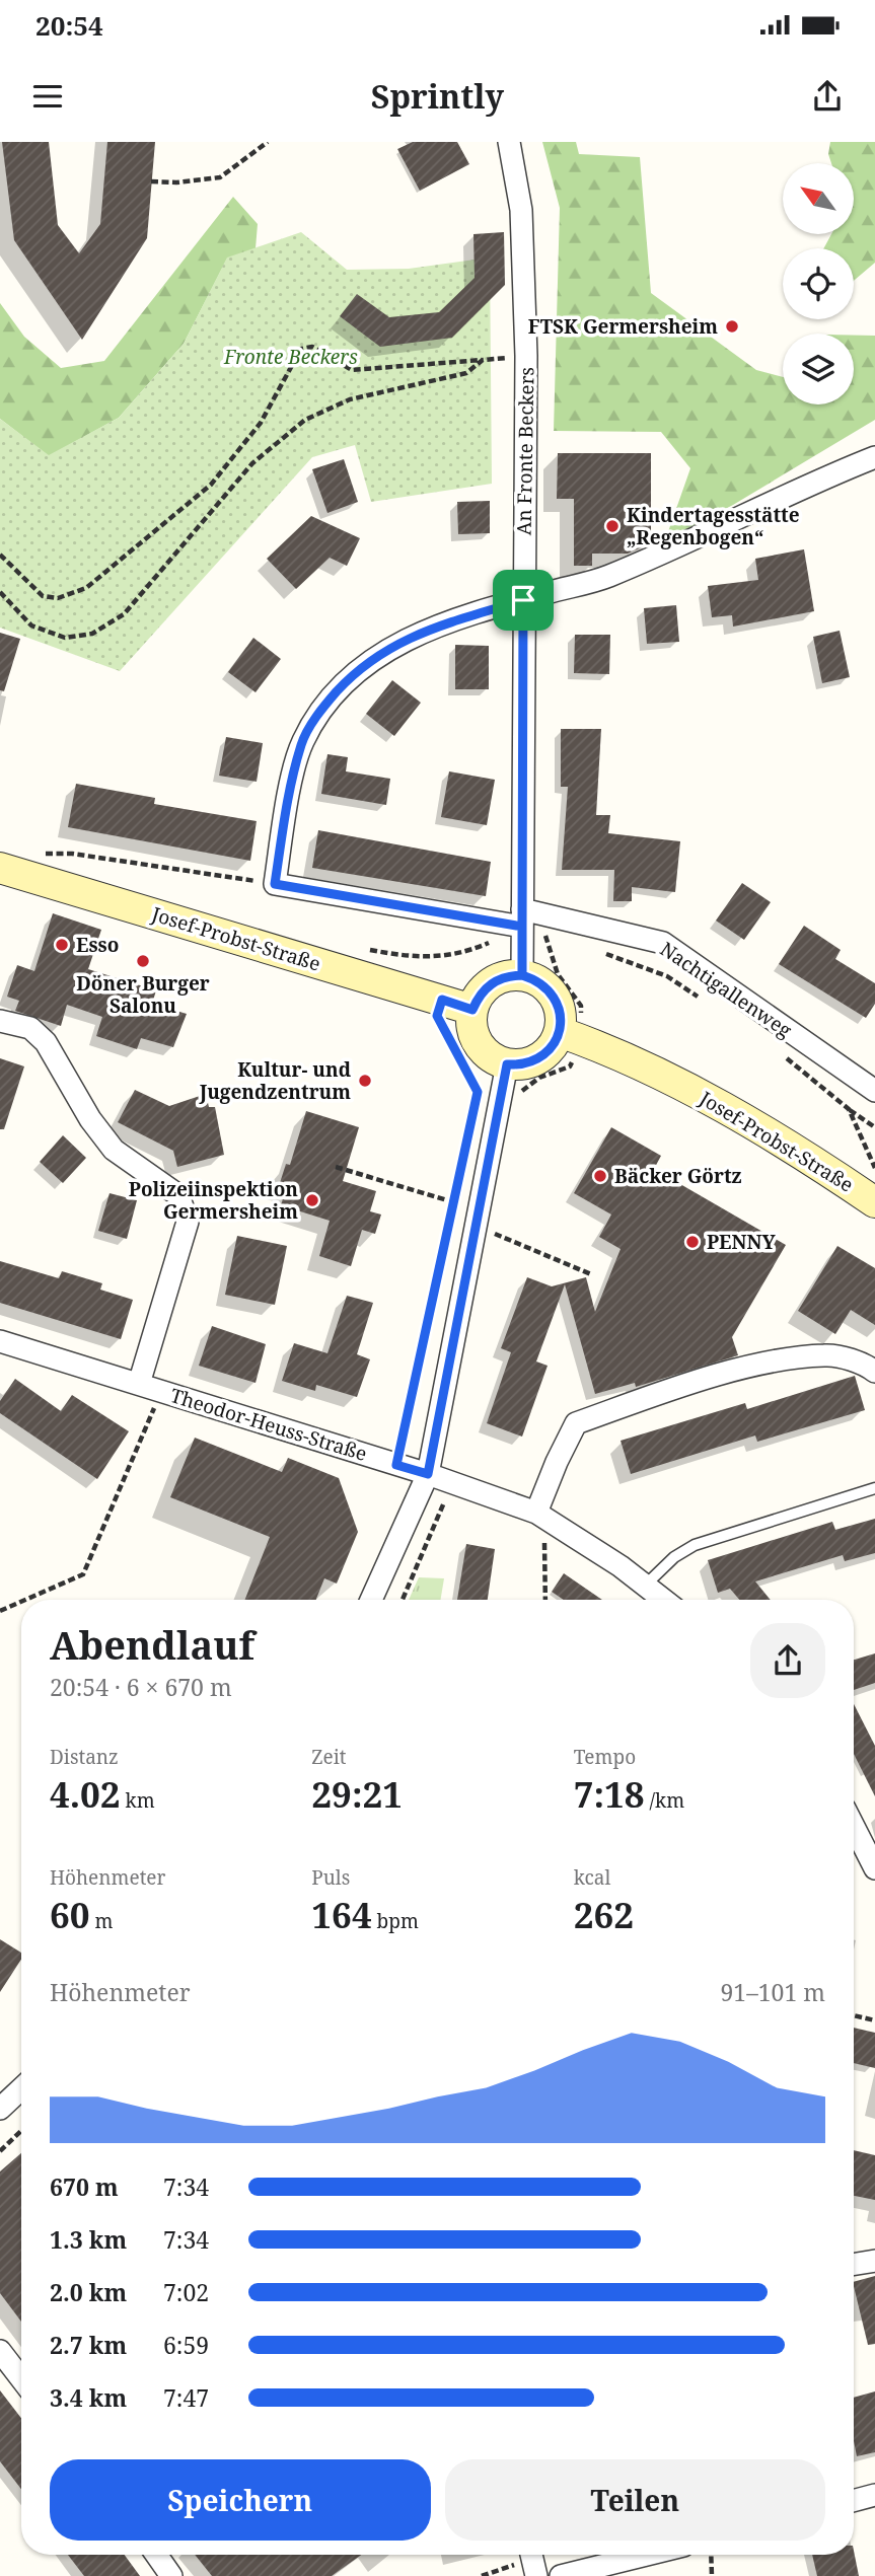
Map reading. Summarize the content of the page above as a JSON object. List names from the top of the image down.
{
  "streets": {
    "main road": ["Josef-Probst-Straße"],
    "street": ["An Fronte Beckers", "Nachtigallenweg", "Theodor-Heuss-Straße"]
  },
  "crossings": [
    ["An Fronte Beckers", "Josef-Probst-Straße"],
    ["An Fronte Beckers", "Nachtigallenweg"]
  ],
  "parks": ["Fronte Beckers"],
  "places": [
    "FTSK Germersheim",
    "Kindertagesstätte „Regenbogen“",
    "Esso",
    "Döner Burger Salonu",
    "Kultur- und Jugendzentrum",
    "Bäcker Görtz",
    "Polizeiinspektion Germersheim",
    "PENNY"
  ],
  "north": "top left",
  "page": {
    "status": "20:54",
    "header": "Sprintly",
    "heading": ["Abendlauf", "20:54 · 6 × 670 m"],
    "stats": [
      ["Distanz", "4.02 km"],
      ["Zeit", "29:21"],
      ["Tempo", "7:18 /km"],
      ["Höhenmeter", "60 m"],
      ["Puls", "164 bpm"],
      ["kcal", "262"]
    ],
    "chart": ["Höhenmeter", "91–101 m"],
    "list": [
      {
        "name": "670 m",
        "note": "7:34"
      },
      {
        "name": "1.3 km",
        "note": "7:34"
      },
      {
        "name": "2.0 km",
        "note": "7:02"
      },
      {
        "name": "2.7 km",
        "note": "6:59"
      },
      {
        "name": "3.4 km",
        "note": "7:47"
      }
    ],
    "buttons": ["Speichern", "Teilen"]
  }
}
